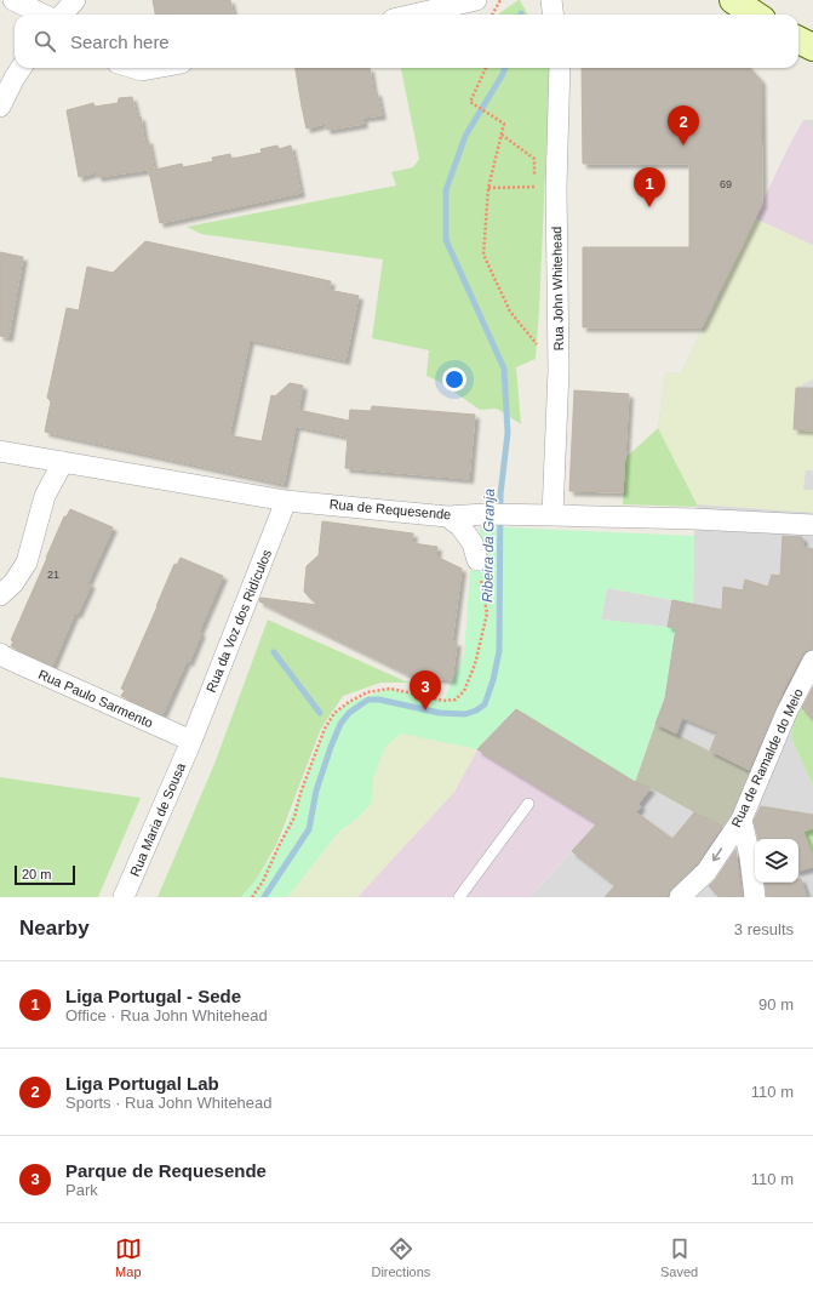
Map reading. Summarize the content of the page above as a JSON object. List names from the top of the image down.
{
  "streets": {
    "street": [
      "Rua John Whitehead",
      "Rua de Requesende",
      "Rua da Voz dos Ridículos",
      "Rua Paulo Sarmento",
      "Rua de Ramalde do Meio",
      "Rua Maria de Sousa"
    ]
  },
  "crossings": [
    ["Rua John Whitehead", "Rua de Requesende"],
    ["Rua de Requesende", "Rua da Voz dos Ridículos"],
    ["Rua da Voz dos Ridículos", "Rua Paulo Sarmento"],
    ["Rua da Voz dos Ridículos", "Rua Maria de Sousa"],
    ["Rua Paulo Sarmento", "Rua Maria de Sousa"]
  ],
  "one_way": ["Rua de Ramalde do Meio"],
  "water": ["Ribeira da Granja"],
  "house_numbers": ["69", "21"],
  "scale_bar": "20 m",
  "page": {
    "search": "Search here",
    "pins": ["2", "1", "3"],
    "scale": "20 m",
    "heading": ["Nearby", "3 results"],
    "list": [
      {
        "mark": "1",
        "name": "Liga Portugal - Sede",
        "note": "Office · Rua John Whitehead",
        "value": "90 m"
      },
      {
        "mark": "2",
        "name": "Liga Portugal Lab",
        "note": "Sports · Rua John Whitehead",
        "value": "110 m"
      },
      {
        "mark": "3",
        "name": "Parque de Requesende",
        "note": "Park",
        "value": "110 m"
      }
    ],
    "nav": ["Map", "Directions", "Saved"]
  }
}
